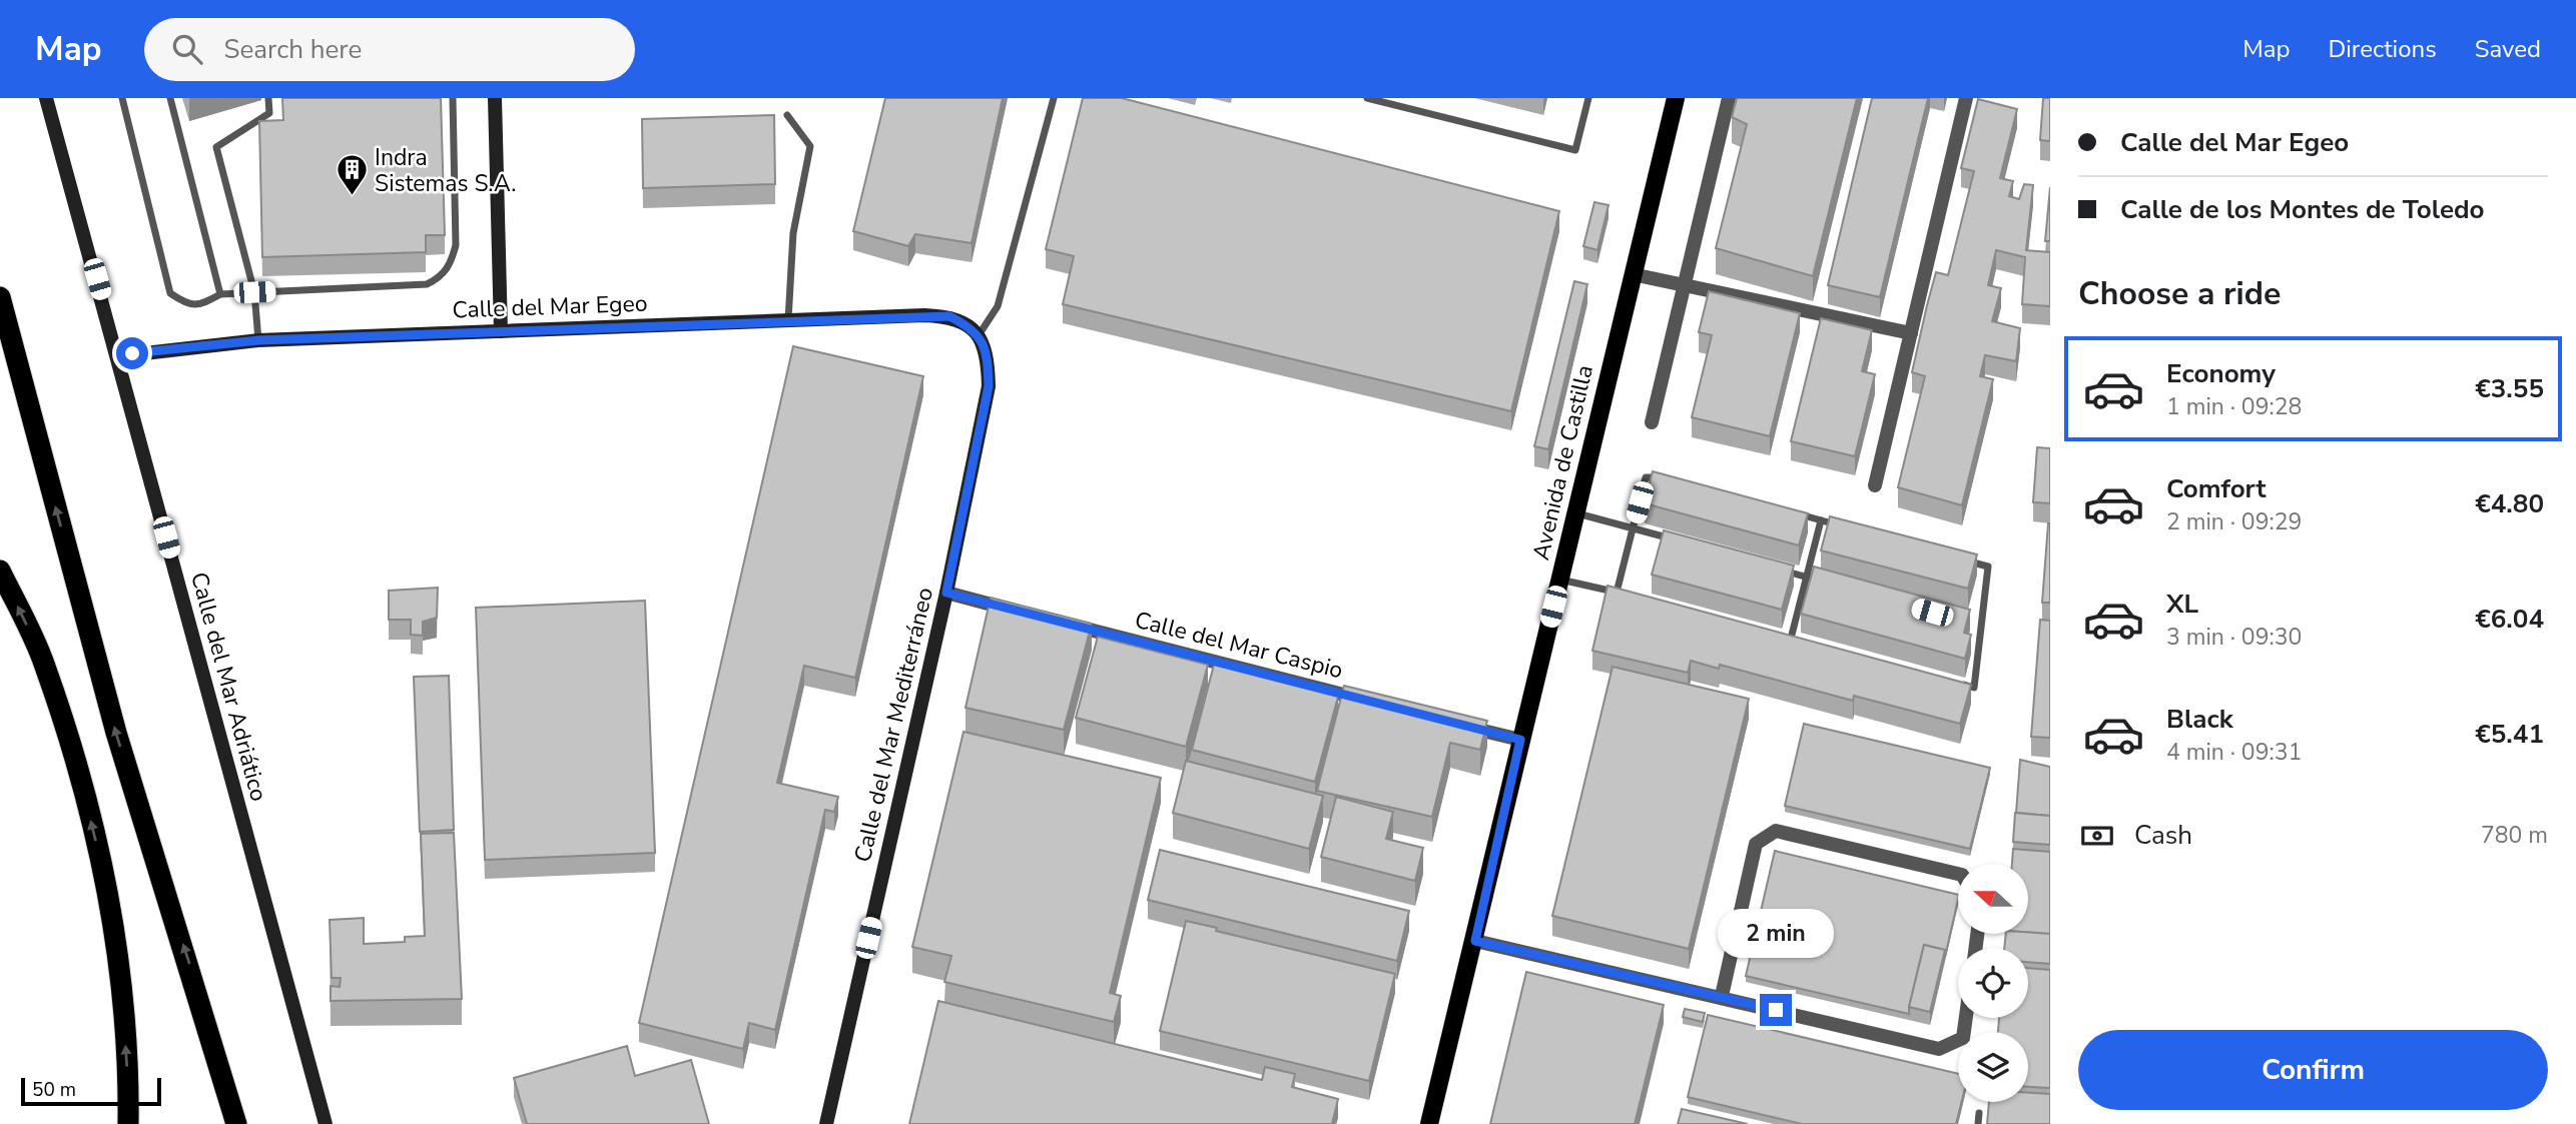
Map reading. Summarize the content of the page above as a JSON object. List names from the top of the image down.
{
  "streets": {
    "main road": ["Avenida de Castilla"],
    "street": [
      "Calle del Mar Egeo",
      "Calle del Mar Caspio",
      "Calle del Mar Adriático",
      "Calle del Mar Mediterráneo"
    ]
  },
  "crossings": [
    ["Calle del Mar Egeo", "Calle del Mar Adriático"],
    ["Calle del Mar Egeo", "Calle del Mar Mediterráneo"]
  ],
  "places": {
    "building": ["Indra Sistemas S.A."]
  },
  "scale_bar": "50 m",
  "north": "left",
  "page": {
    "header": "Map",
    "search": "Search here",
    "nav": ["Map", "Directions", "Saved"],
    "banner": ["Calle del Mar Egeo", "Calle de los Montes de Toledo"],
    "heading": "Choose a ride",
    "list": [
      {
        "name": "Economy",
        "note": "1 min · 09:28",
        "value": "€3.55"
      },
      {
        "name": "Comfort",
        "note": "2 min · 09:29",
        "value": "€4.80"
      },
      {
        "name": "XL",
        "note": "3 min · 09:30",
        "value": "€6.04"
      },
      {
        "name": "Black",
        "note": "4 min · 09:31",
        "value": "€5.41"
      }
    ],
    "pay": ["Cash", "780 m"],
    "bubble": "2 min",
    "buttons": "Confirm",
    "scale": "50 m"
  }
}
